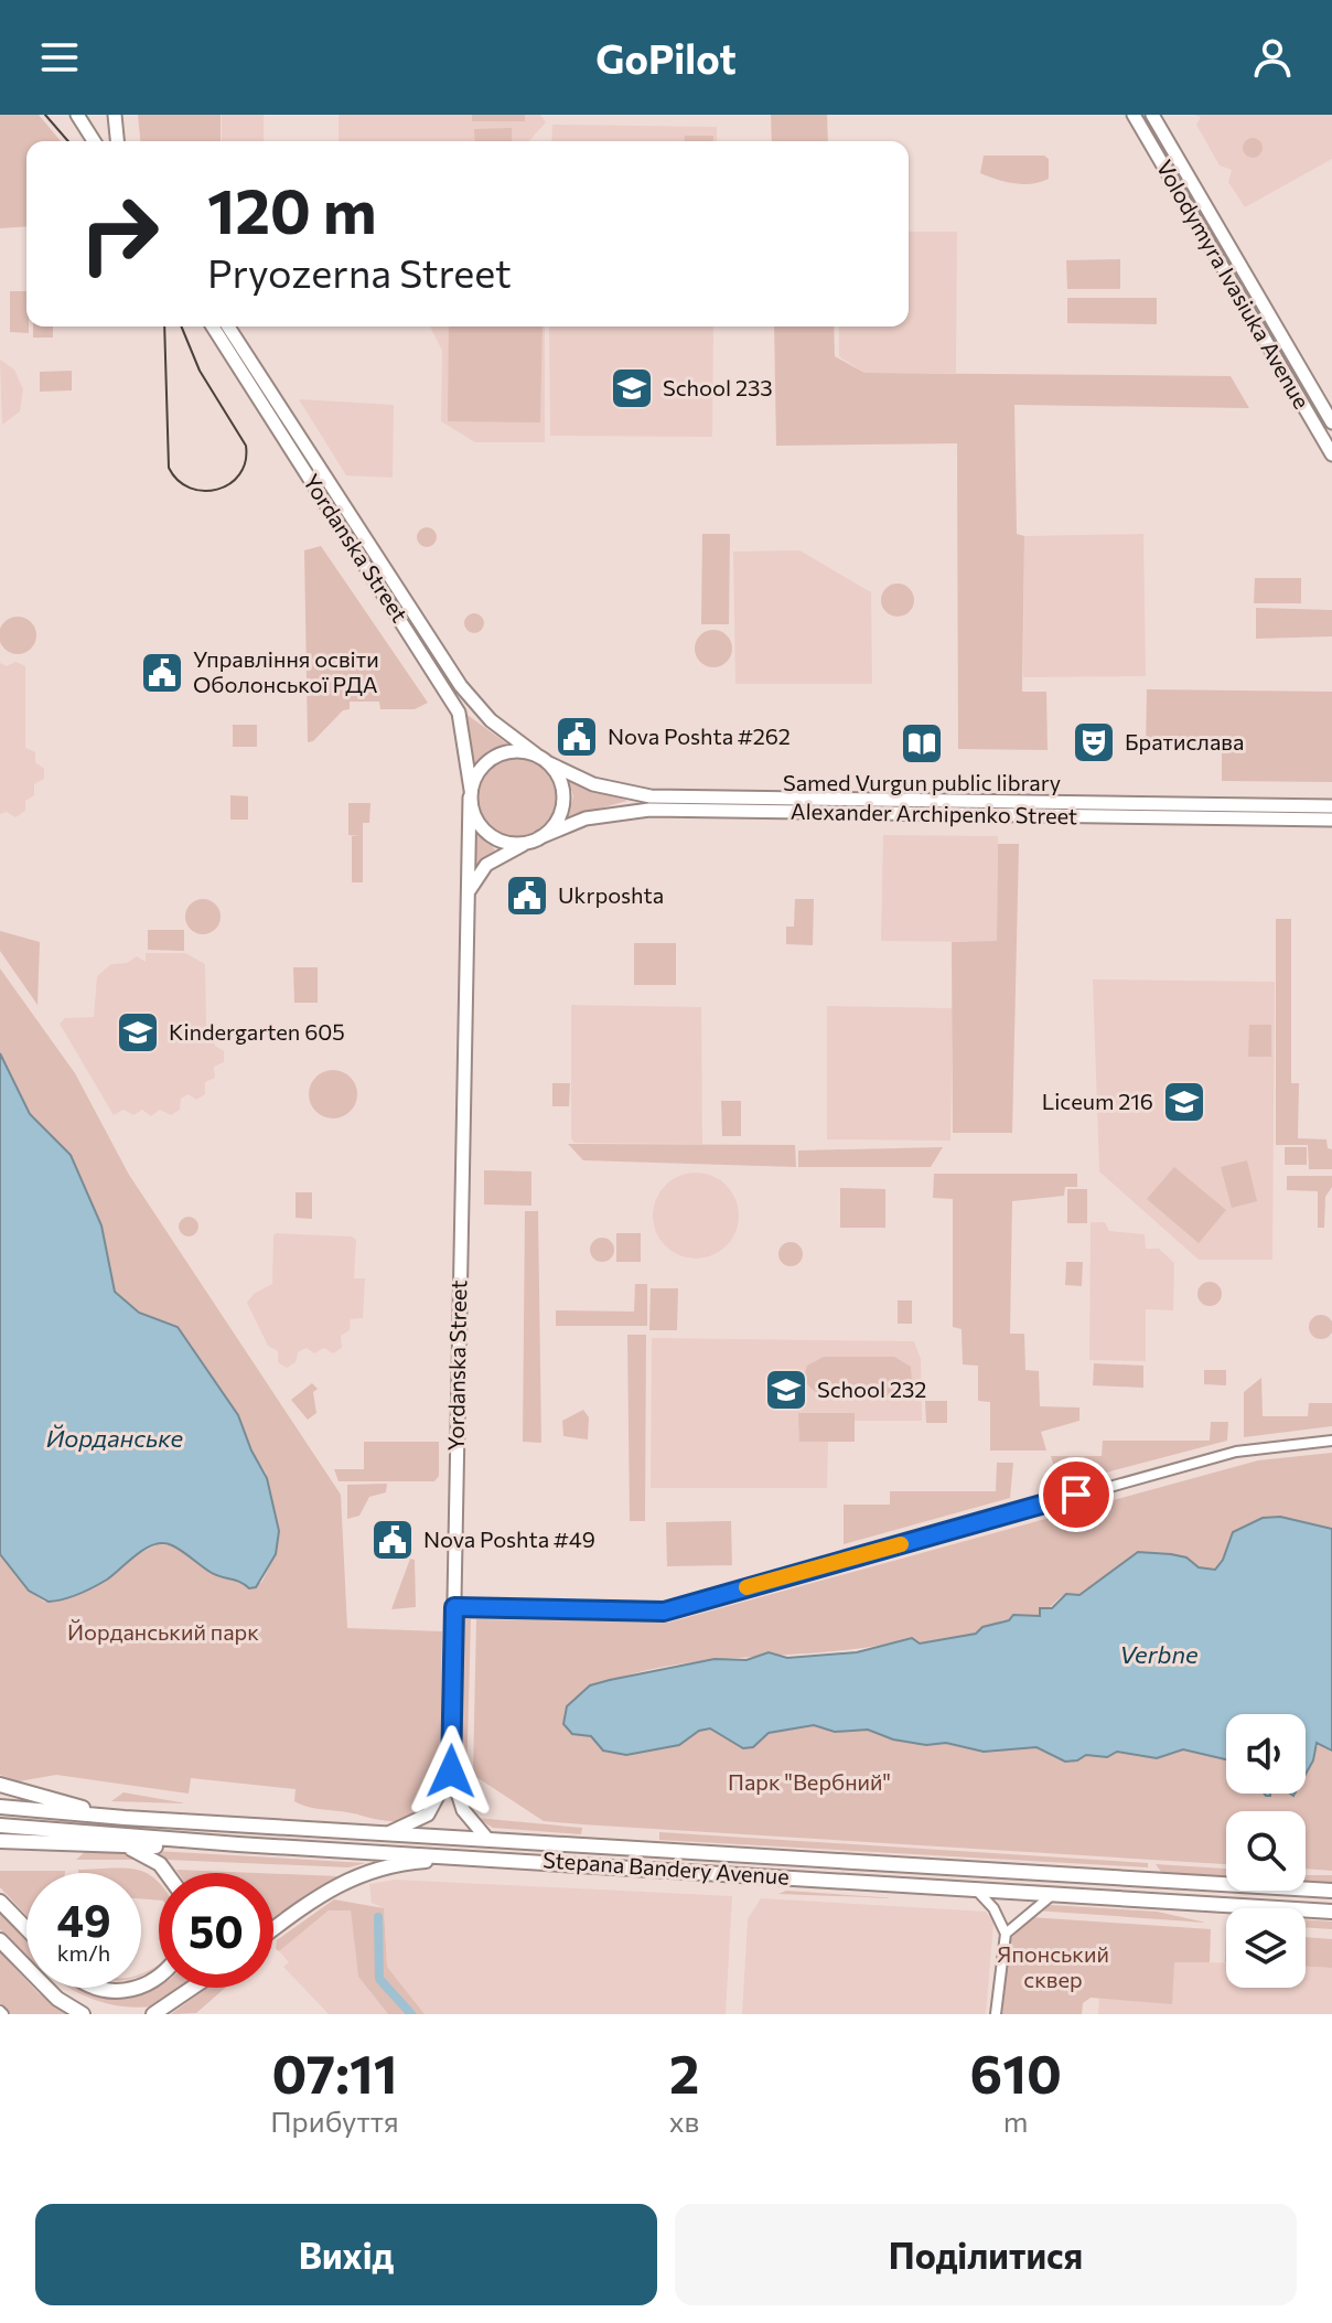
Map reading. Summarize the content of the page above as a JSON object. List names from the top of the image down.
{
  "streets": {
    "main road": [
      "Volodymyra Ivasiuka Avenue",
      "Yordanska Street",
      "Alexander Archipenko Street",
      "Stepana Bandery Avenue"
    ]
  },
  "crossings": [
    ["Yordanska Street", "Alexander Archipenko Street"]
  ],
  "water": ["Йорданське", "Verbne"],
  "parks": ["Йорданський парк", "Парк \"Вербний\"", "Японський сквер"],
  "places": {
    "school or university": [
      "School 233",
      "Kindergarten 605",
      "Liceum 216",
      "School 232"
    ],
    "public building": [
      "Управління освіти Оболонської РДА",
      "Nova Poshta #262",
      "Ukrposhta",
      "Nova Poshta #49"
    ],
    "theatre": ["Братислава"],
    "library": ["Samed Vurgun public library"]
  },
  "page": {
    "header": "GoPilot",
    "turn": ["120 m", "Pryozerna Street"],
    "speed": "49 km/h",
    "limit": "50",
    "eta": [
      "07:11",
      "Прибуття",
      "2",
      "хв",
      "610",
      "m"
    ],
    "buttons": ["Вихід", "Поділитися"]
  }
}
